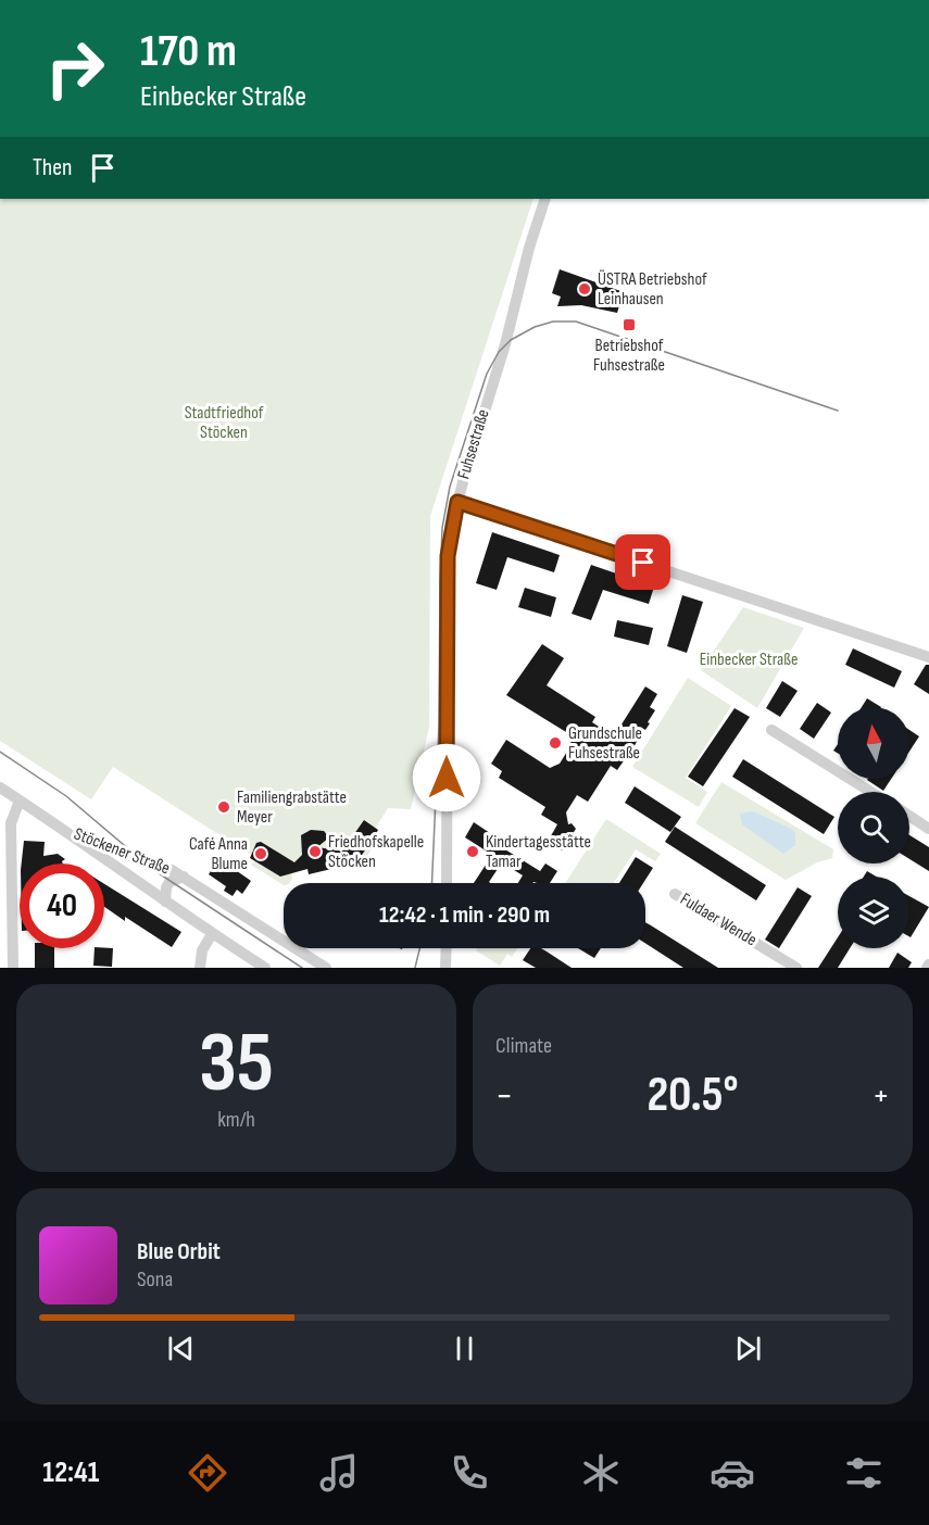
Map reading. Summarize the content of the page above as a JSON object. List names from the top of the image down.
{
  "streets": {
    "street": ["Fuhsestraße", "Stöckener Straße", "Fuldaer Wende"]
  },
  "parks": ["Stadtfriedhof Stöcken", "Einbecker Straße"],
  "places": {
    "other": [
      "ÜSTRA Betriebshof Leinhausen",
      "Grundschule Fuhsestraße",
      "Familiengrabstätte Meyer",
      "Friedhofskapelle Stöcken",
      "Kindertagesstätte Tamar",
      "Café Anna Blume"
    ],
    "transit": ["Betriebshof Fuhsestraße"]
  },
  "north": "top",
  "page": {
    "turn": ["170 m", "Einbecker Straße"],
    "then": "Then",
    "limit": "40",
    "trip": "12:42 · 1 min · 290 m",
    "tile": [
      ["35", "km/h"],
      "Climate"
    ],
    "heat": ["−", "20.5°", "+"],
    "song": ["Blue Orbit", "Sona"],
    "tabs": "12:41"
  }
}
